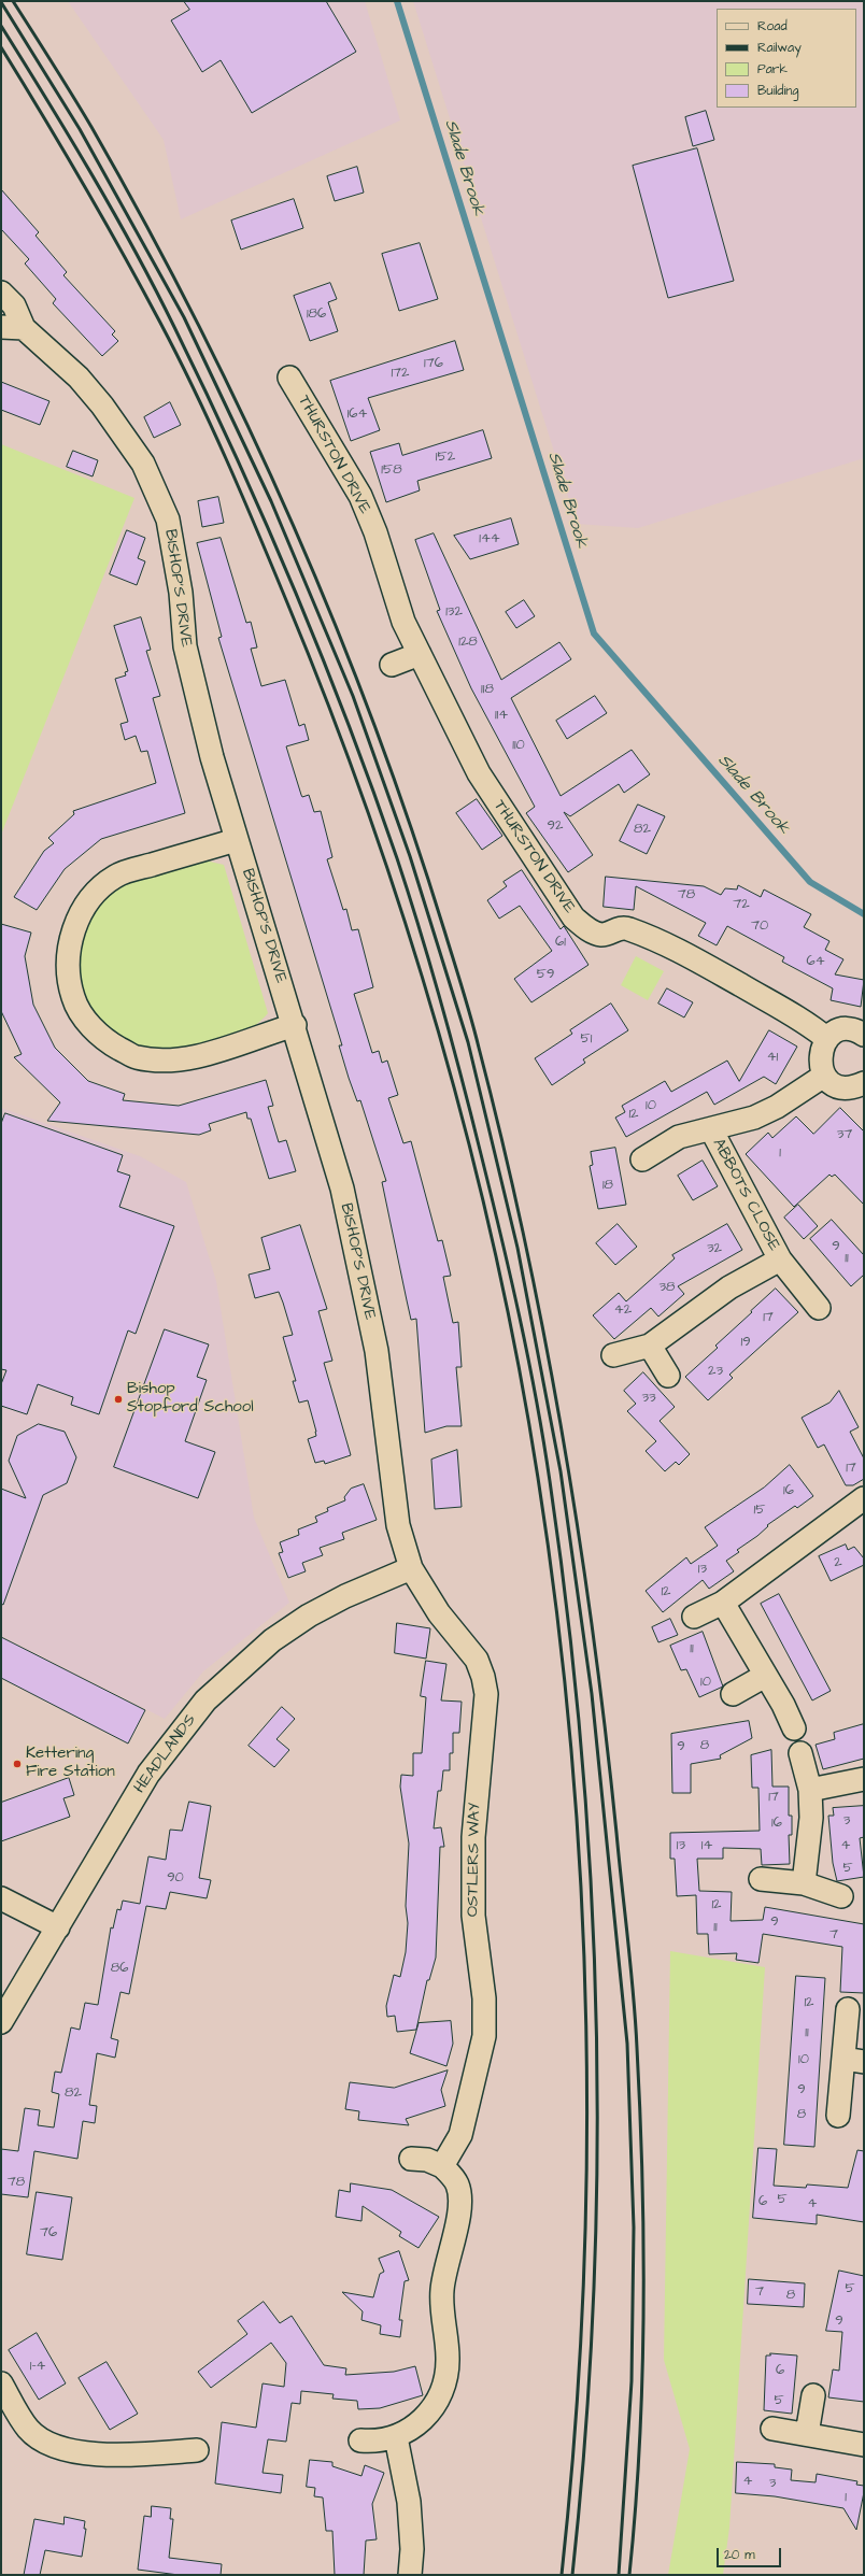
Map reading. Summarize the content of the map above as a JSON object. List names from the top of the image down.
{
  "streets": {
    "street": [
      "THURSTON DRIVE",
      "BISHOP'S DRIVE",
      "ABBOTS CLOSE",
      "HEADLANDS",
      "OSTLERS WAY"
    ]
  },
  "crossings": [
    ["BISHOP'S DRIVE", "HEADLANDS"],
    ["BISHOP'S DRIVE", "OSTLERS WAY"],
    ["HEADLANDS", "OSTLERS WAY"]
  ],
  "water": ["Slade Brook"],
  "places": ["Bishop Stopford School", "Kettering Fire Station"],
  "house_numbers": [
    "186",
    "176",
    "172",
    "164",
    "152",
    "158",
    "144",
    "132",
    "128",
    "118",
    "114",
    "110",
    "92",
    "82",
    "78",
    "72",
    "70",
    "61",
    "64",
    "59",
    "51",
    "41",
    "10",
    "12",
    "37",
    "1",
    "18",
    "9",
    "32",
    "11",
    "38",
    "42",
    "17",
    "19",
    "23",
    "33",
    "17",
    "16",
    "15",
    "2",
    "13",
    "12",
    "11",
    "10",
    "8",
    "9",
    "17",
    "3",
    "16",
    "13",
    "14",
    "4",
    "5",
    "90",
    "12",
    "9",
    "11",
    "7",
    "86",
    "12",
    "11",
    "10",
    "9",
    "82",
    "8",
    "78",
    "5",
    "6",
    "4",
    "76",
    "5",
    "7",
    "8",
    "9",
    "1-4",
    "6",
    "5",
    "4",
    "3",
    "1"
  ],
  "legend": [
    "Road",
    "Railway",
    "Park",
    "Building"
  ],
  "scale_bar": "20 m"
}
